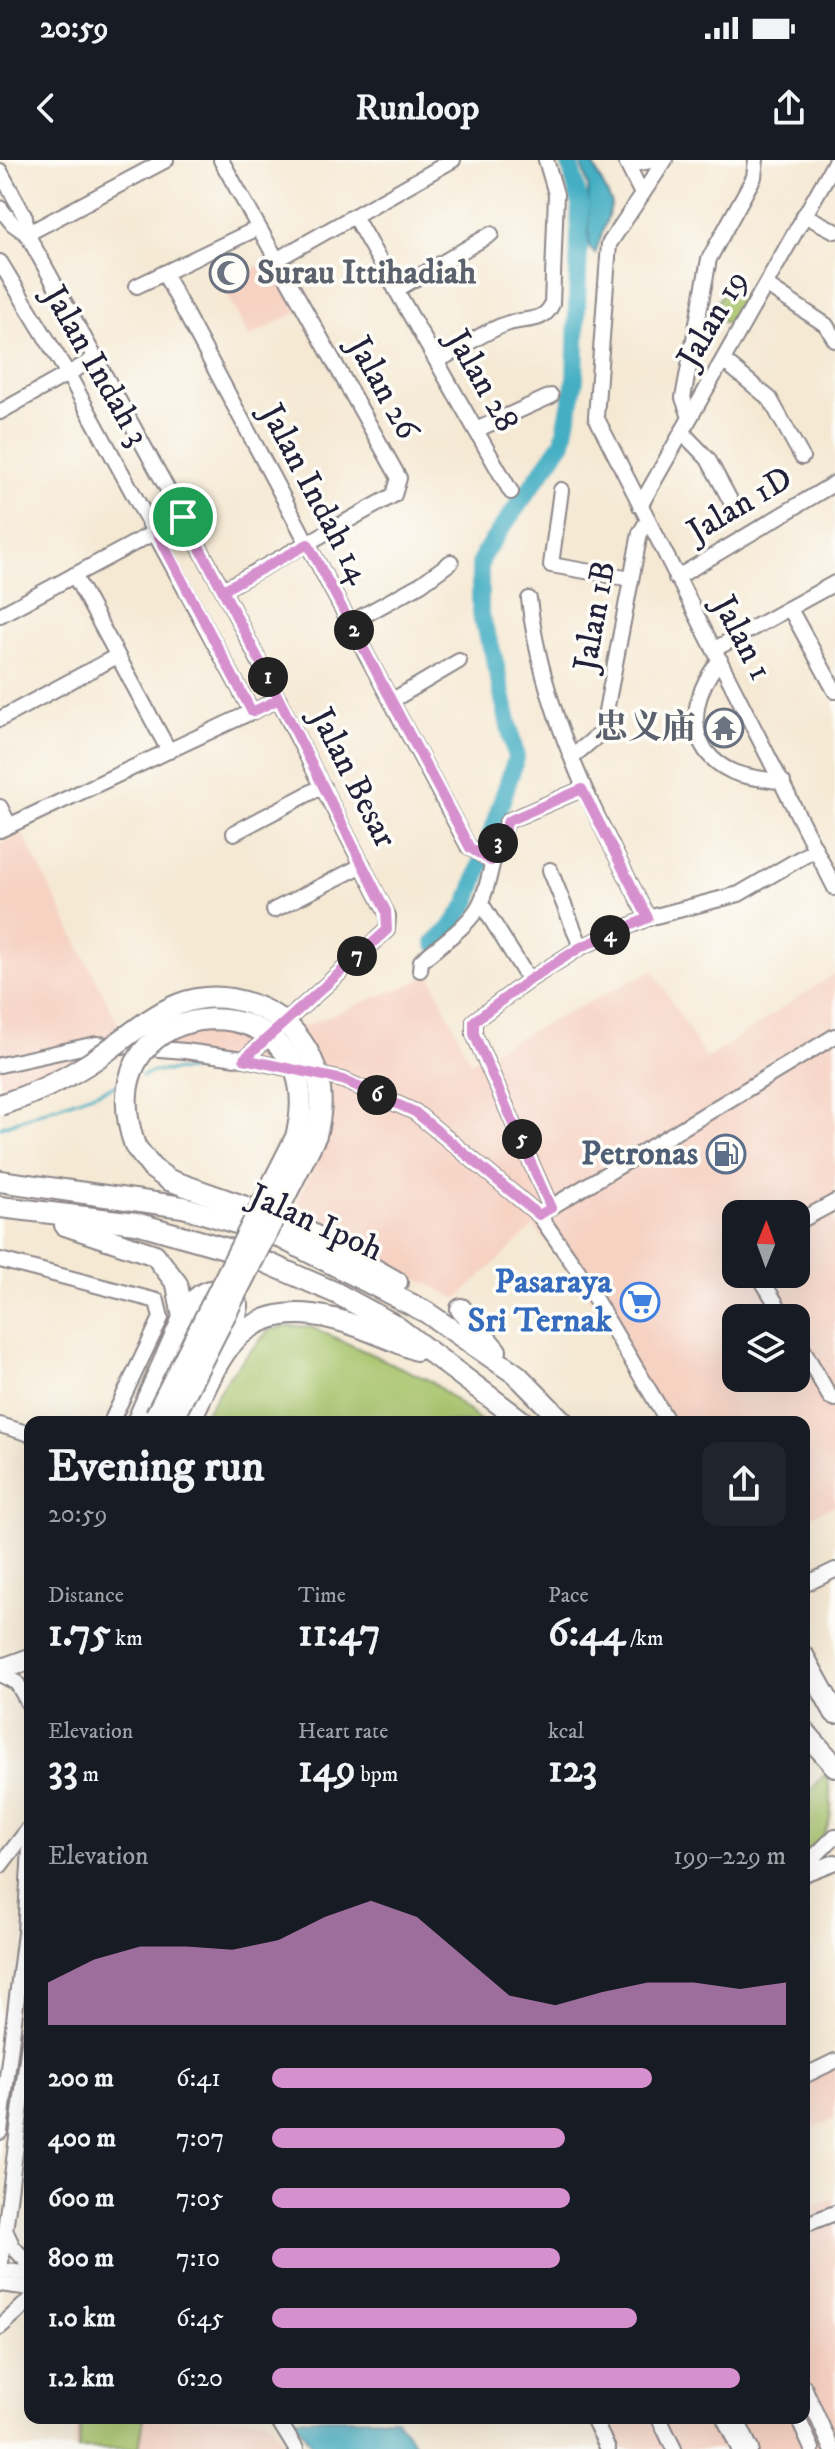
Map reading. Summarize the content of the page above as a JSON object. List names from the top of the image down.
{
  "streets": {
    "highway": ["Jalan Ipoh"],
    "street": [
      "Jalan 19",
      "Jalan Indah 3",
      "Jalan 28",
      "Jalan 26",
      "Jalan Indah 14",
      "Jalan 1D",
      "Jalan 1B",
      "Jalan 1",
      "Jalan Besar"
    ]
  },
  "crossings": [
    ["Jalan 19", "Jalan 1"],
    ["Jalan 26", "Jalan Indah 14"],
    ["Jalan 1D", "Jalan 1"],
    ["Jalan 1B", "Jalan 1"]
  ],
  "places": {
    "mosque": ["Surau Ittihadiah"],
    "temple": ["忠义庙"],
    "fuel station": ["Petronas"],
    "supermarket": ["Pasaraya Sri Ternak"]
  },
  "north": "top",
  "page": {
    "status": "20:59",
    "header": "Runloop",
    "pins": [
      "2",
      "1",
      "3",
      "4",
      "7",
      "6",
      "5"
    ],
    "heading": ["Evening run", "20:59"],
    "stats": [
      ["Distance", "1.75 km"],
      ["Time", "11:47"],
      ["Pace", "6:44 /km"],
      ["Elevation", "33 m"],
      ["Heart rate", "149 bpm"],
      ["kcal", "123"]
    ],
    "chart": ["Elevation", "199–229 m"],
    "list": [
      {
        "name": "200 m",
        "note": "6:41"
      },
      {
        "name": "400 m",
        "note": "7:07"
      },
      {
        "name": "600 m",
        "note": "7:05"
      },
      {
        "name": "800 m",
        "note": "7:10"
      },
      {
        "name": "1.0 km",
        "note": "6:45"
      },
      {
        "name": "1.2 km",
        "note": "6:20"
      }
    ]
  }
}
